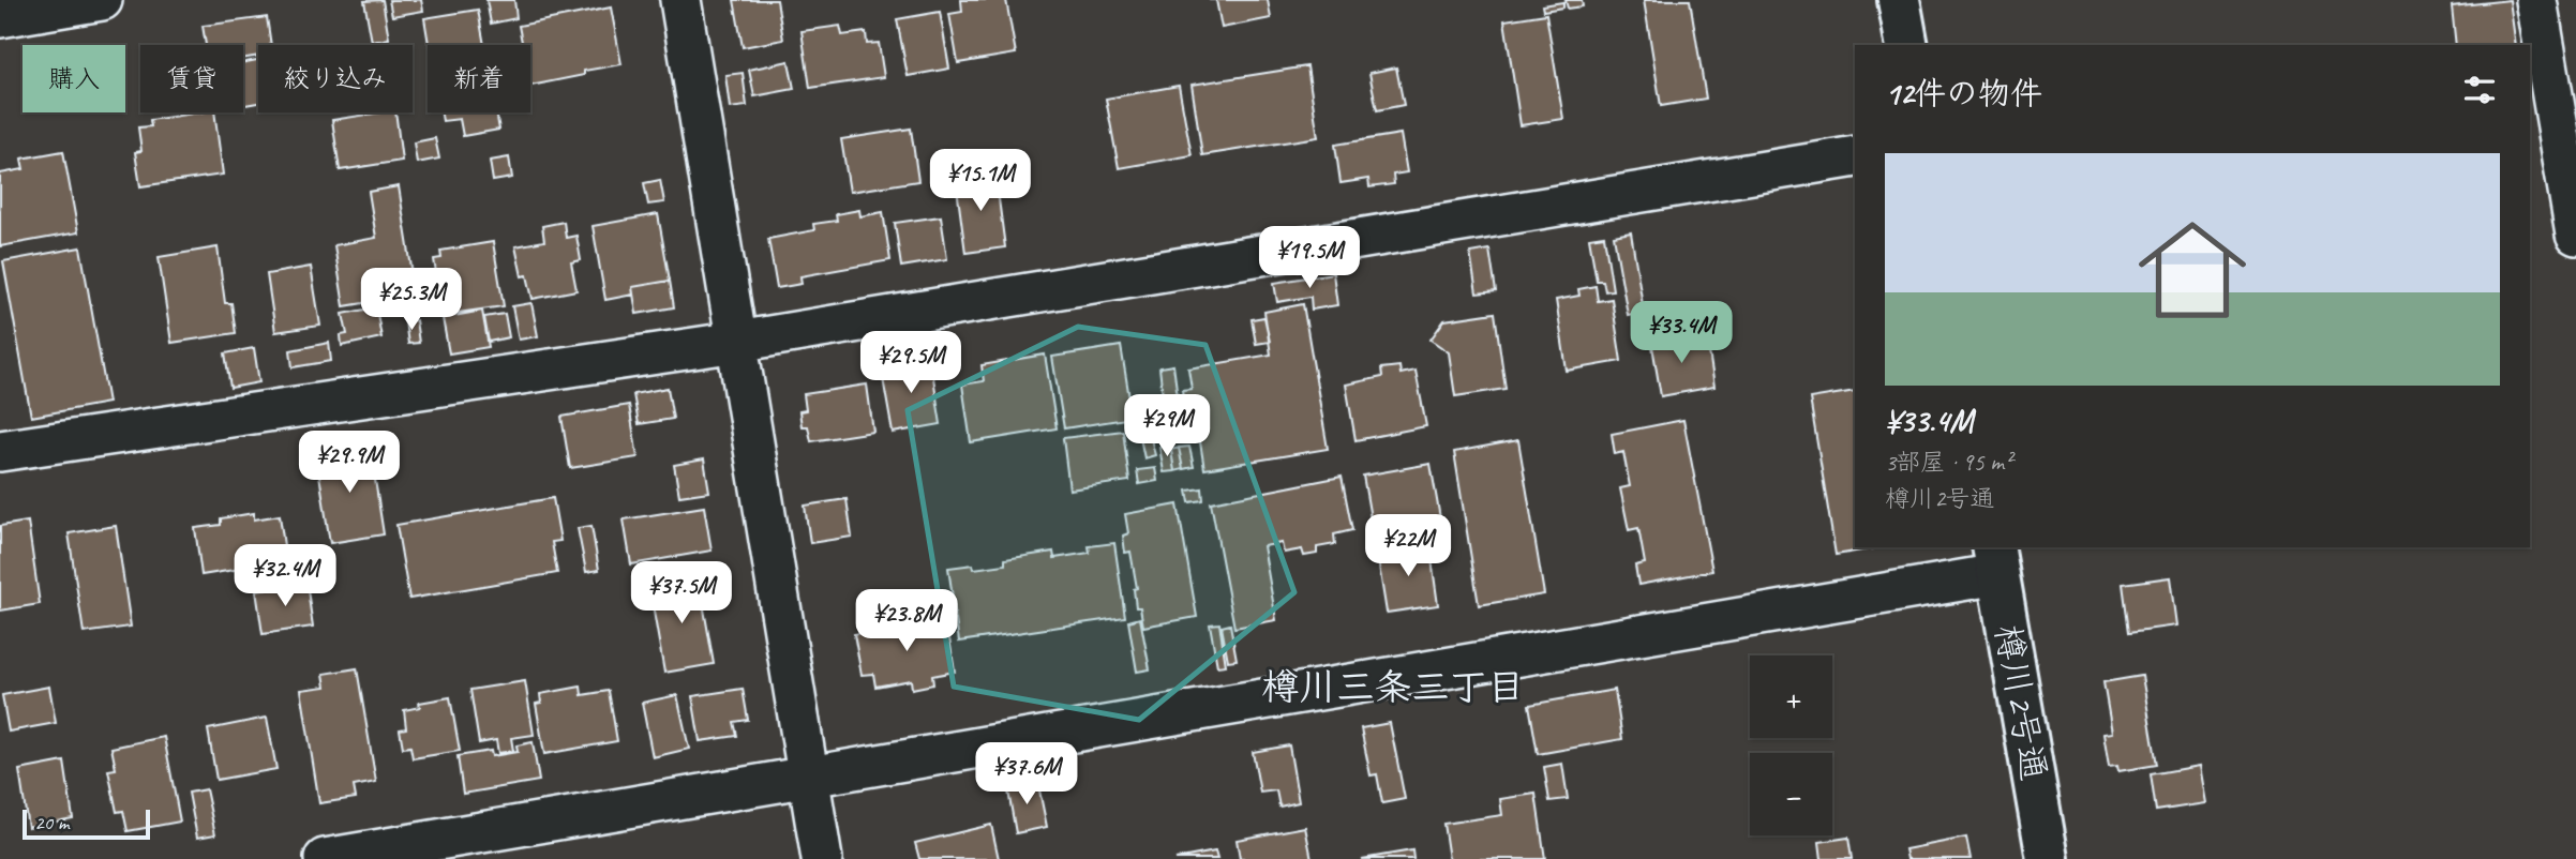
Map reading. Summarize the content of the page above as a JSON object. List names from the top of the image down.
{
  "streets": {
    "street": ["樽川2号通"]
  },
  "districts": ["樽川三条三丁目"],
  "scale_bar": "20 m",
  "page": {
    "chip": [
      "購入",
      "賃貸",
      "絞り込み",
      "新着"
    ],
    "heading": "12件の物件",
    "list": [
      {
        "name": "¥33.4M",
        "note": "3部屋 · 95 m² · 樽川2号通"
      }
    ],
    "price": [
      "¥15.1M",
      "¥19.5M",
      "¥25.3M",
      "¥33.4M",
      "¥29.5M",
      "¥29M",
      "¥29.9M",
      "¥22M",
      "¥32.4M",
      "¥37.5M",
      "¥23.8M",
      "¥37.6M"
    ],
    "map_buttons": ["+", "−"],
    "scale": "20 m"
  }
}
